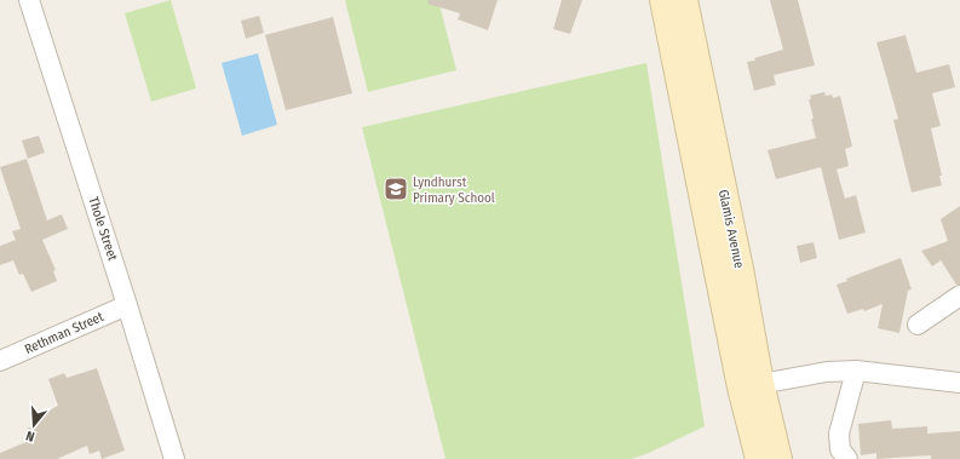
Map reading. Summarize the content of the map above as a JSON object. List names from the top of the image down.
{
  "streets": {
    "main road": ["Glamis Avenue"],
    "street": ["Thole Street", "Rethman Street"]
  },
  "crossings": [
    ["Thole Street", "Rethman Street"]
  ],
  "places": {
    "school or university": ["Lyndhurst Primary School"]
  },
  "north": "bottom"
}
